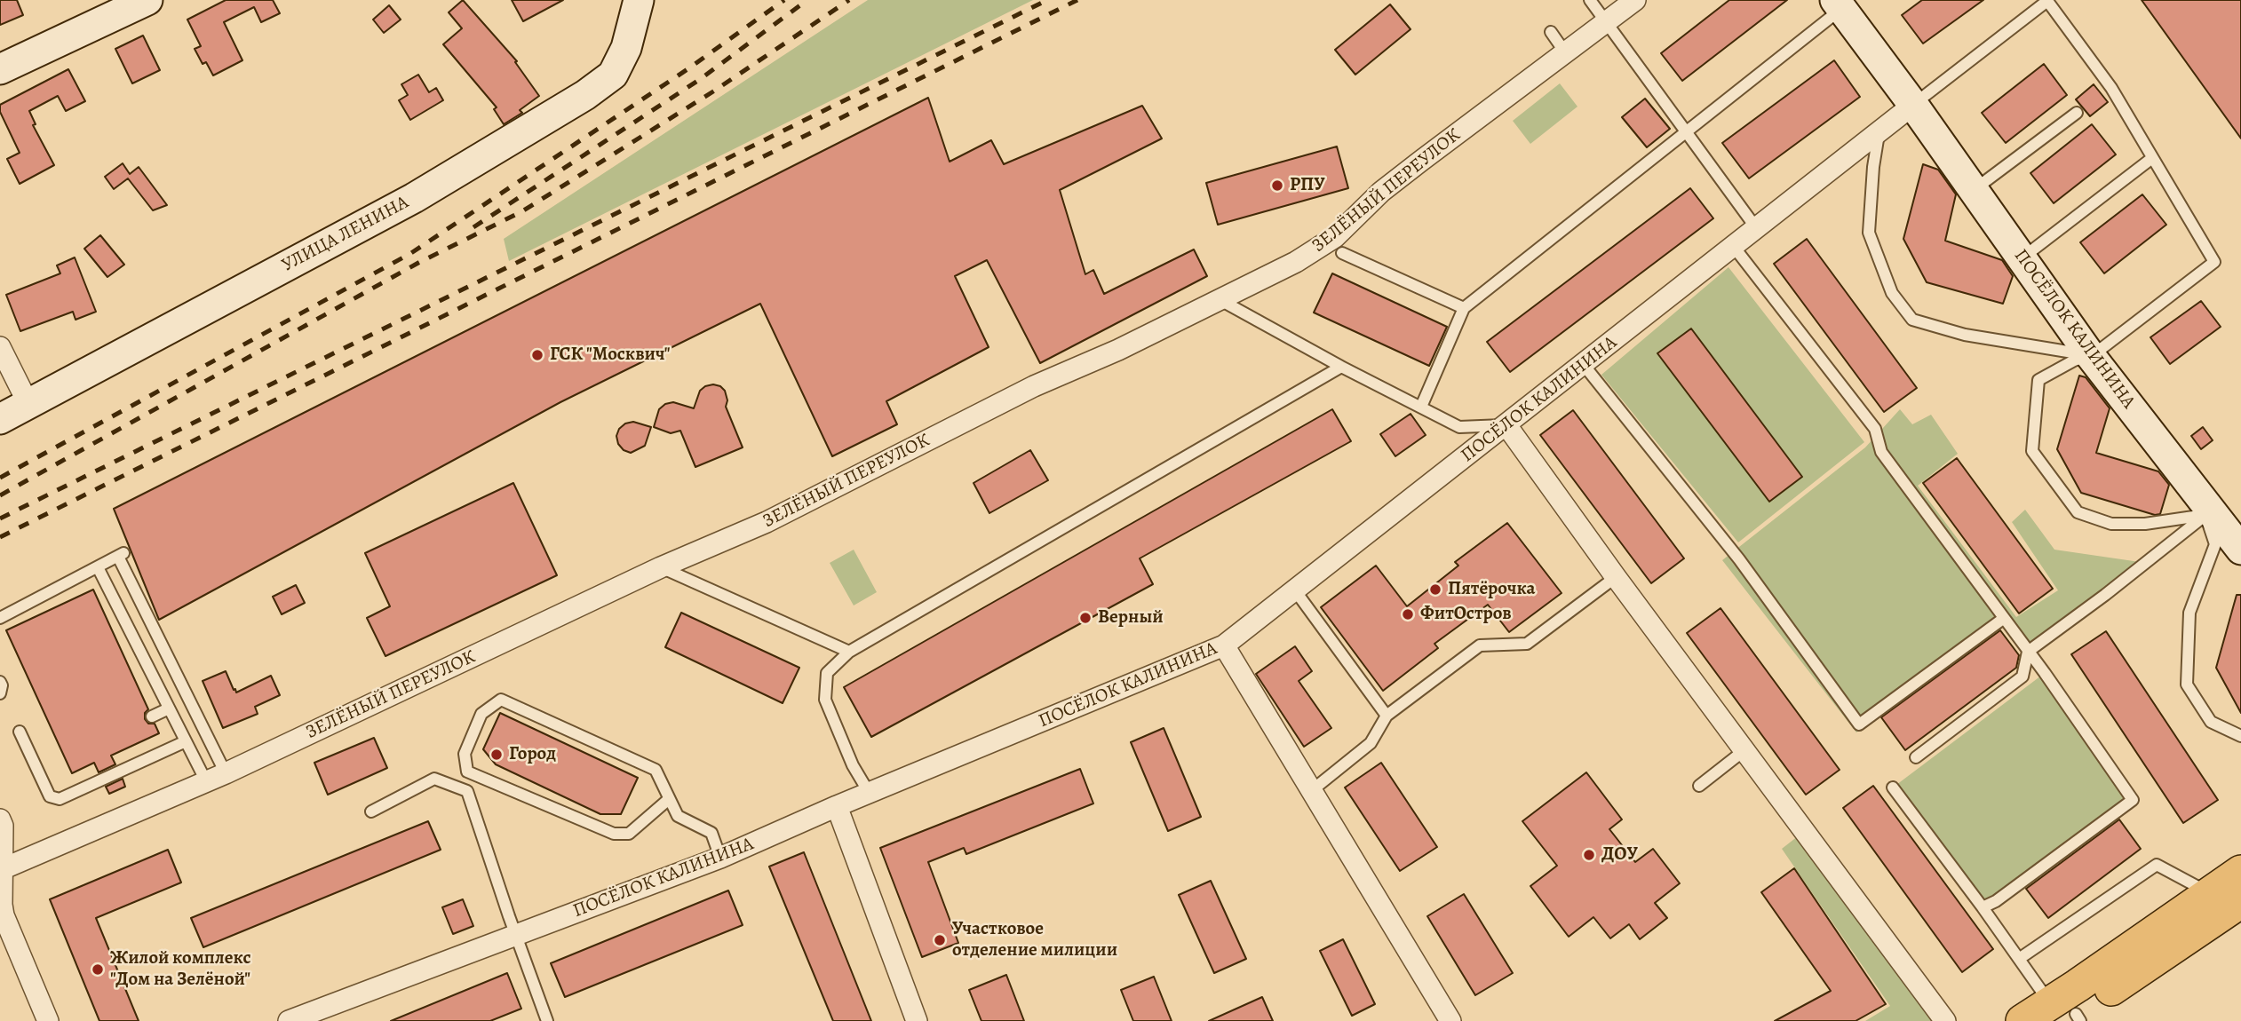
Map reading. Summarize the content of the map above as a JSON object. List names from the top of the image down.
{
  "streets": {
    "street": ["ЗЕЛЁНЫЙ ПЕРЕУЛОК", "УЛИЦА ЛЕНИНА", "ПОСЁЛОК КАЛИНИНА"]
  },
  "places": [
    "РПУ",
    "ГСК \"Москвич\"",
    "Пятёрочка",
    "ФитОстров",
    "Верный",
    "Город",
    "ДОУ",
    "Участковое отделение милиции",
    "Жилой комплекс \"Дом на Зелёной\""
  ]
}
